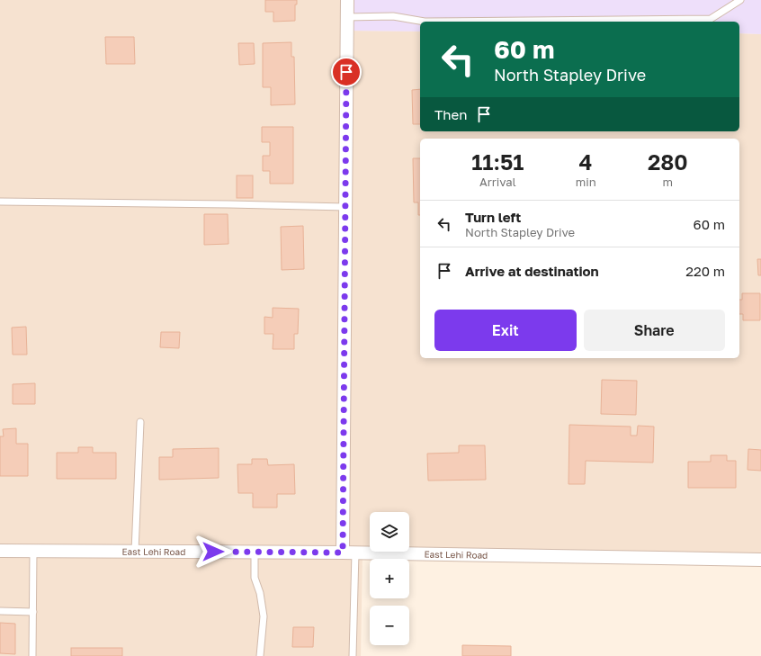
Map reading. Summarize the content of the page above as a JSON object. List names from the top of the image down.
{
  "streets": {
    "street": ["East Lehi Road"]
  },
  "page": {
    "turn": ["60 m", "North Stapley Drive"],
    "then": "Then",
    "eta": [
      "11:51",
      "Arrival",
      "4",
      "min",
      "280",
      "m"
    ],
    "list": [
      {
        "name": "Turn left",
        "note": "North Stapley Drive",
        "value": "60 m"
      },
      {
        "name": "Arrive at destination",
        "value": "220 m"
      }
    ],
    "buttons": ["Exit", "Share"],
    "map_buttons": ["+", "−"]
  }
}
